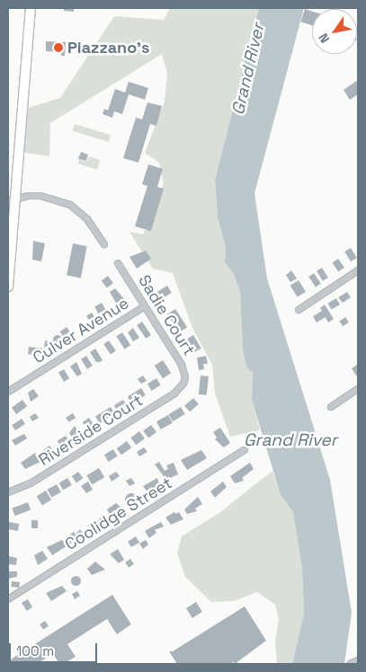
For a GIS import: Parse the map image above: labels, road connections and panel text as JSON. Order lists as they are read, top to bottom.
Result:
{
  "streets": {
    "street": [
      "Sadie Court",
      "Culver Avenue",
      "Riverside Court",
      "Coolidge Street"
    ]
  },
  "crossings": [
    ["Sadie Court", "Culver Avenue"],
    ["Sadie Court", "Riverside Court"]
  ],
  "water": ["Grand River"],
  "places": ["Piazzano's"],
  "scale_bar": "100 m",
  "north": "bottom left"
}
